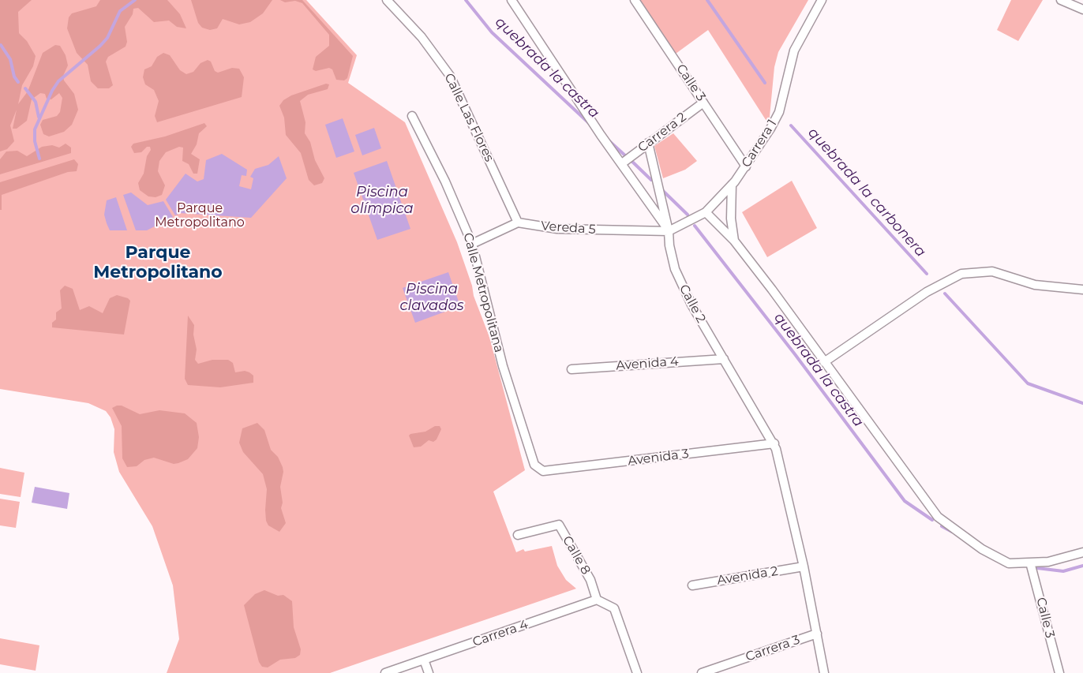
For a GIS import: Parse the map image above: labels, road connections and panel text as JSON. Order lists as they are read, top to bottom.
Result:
{
  "streets": {
    "street": [
      "Calle 3",
      "Calle Las Flores",
      "Carrera 2",
      "Carrera 1",
      "Vereda 5",
      "Calle Metropolitana",
      "Calle 2",
      "Avenida 4",
      "Avenida 3",
      "Calle 8",
      "Avenida 2",
      "Carrera 4",
      "Carrera 3"
    ]
  },
  "crossings": [
    ["Calle 3", "Carrera 2"],
    ["Calle 3", "Carrera 1"],
    ["Calle Las Flores", "Vereda 5"],
    ["Carrera 2", "Calle 2"],
    ["Carrera 1", "Vereda 5"],
    ["Carrera 1", "Calle 2"],
    ["Vereda 5", "Calle 2"],
    ["Calle Metropolitana", "Avenida 3"],
    ["Calle 2", "Avenida 4"],
    ["Calle 2", "Avenida 3"],
    ["Calle 2", "Avenida 2"],
    ["Calle 2", "Carrera 3"],
    ["Calle 8", "Carrera 4"]
  ],
  "districts": ["Parque Metropolitano"],
  "water": [
    "quebrada la castra",
    "Piscina olímpica",
    "quebrada la carbonera",
    "Piscina clavados"
  ],
  "parks": ["Parque Metropolitano"]
}
